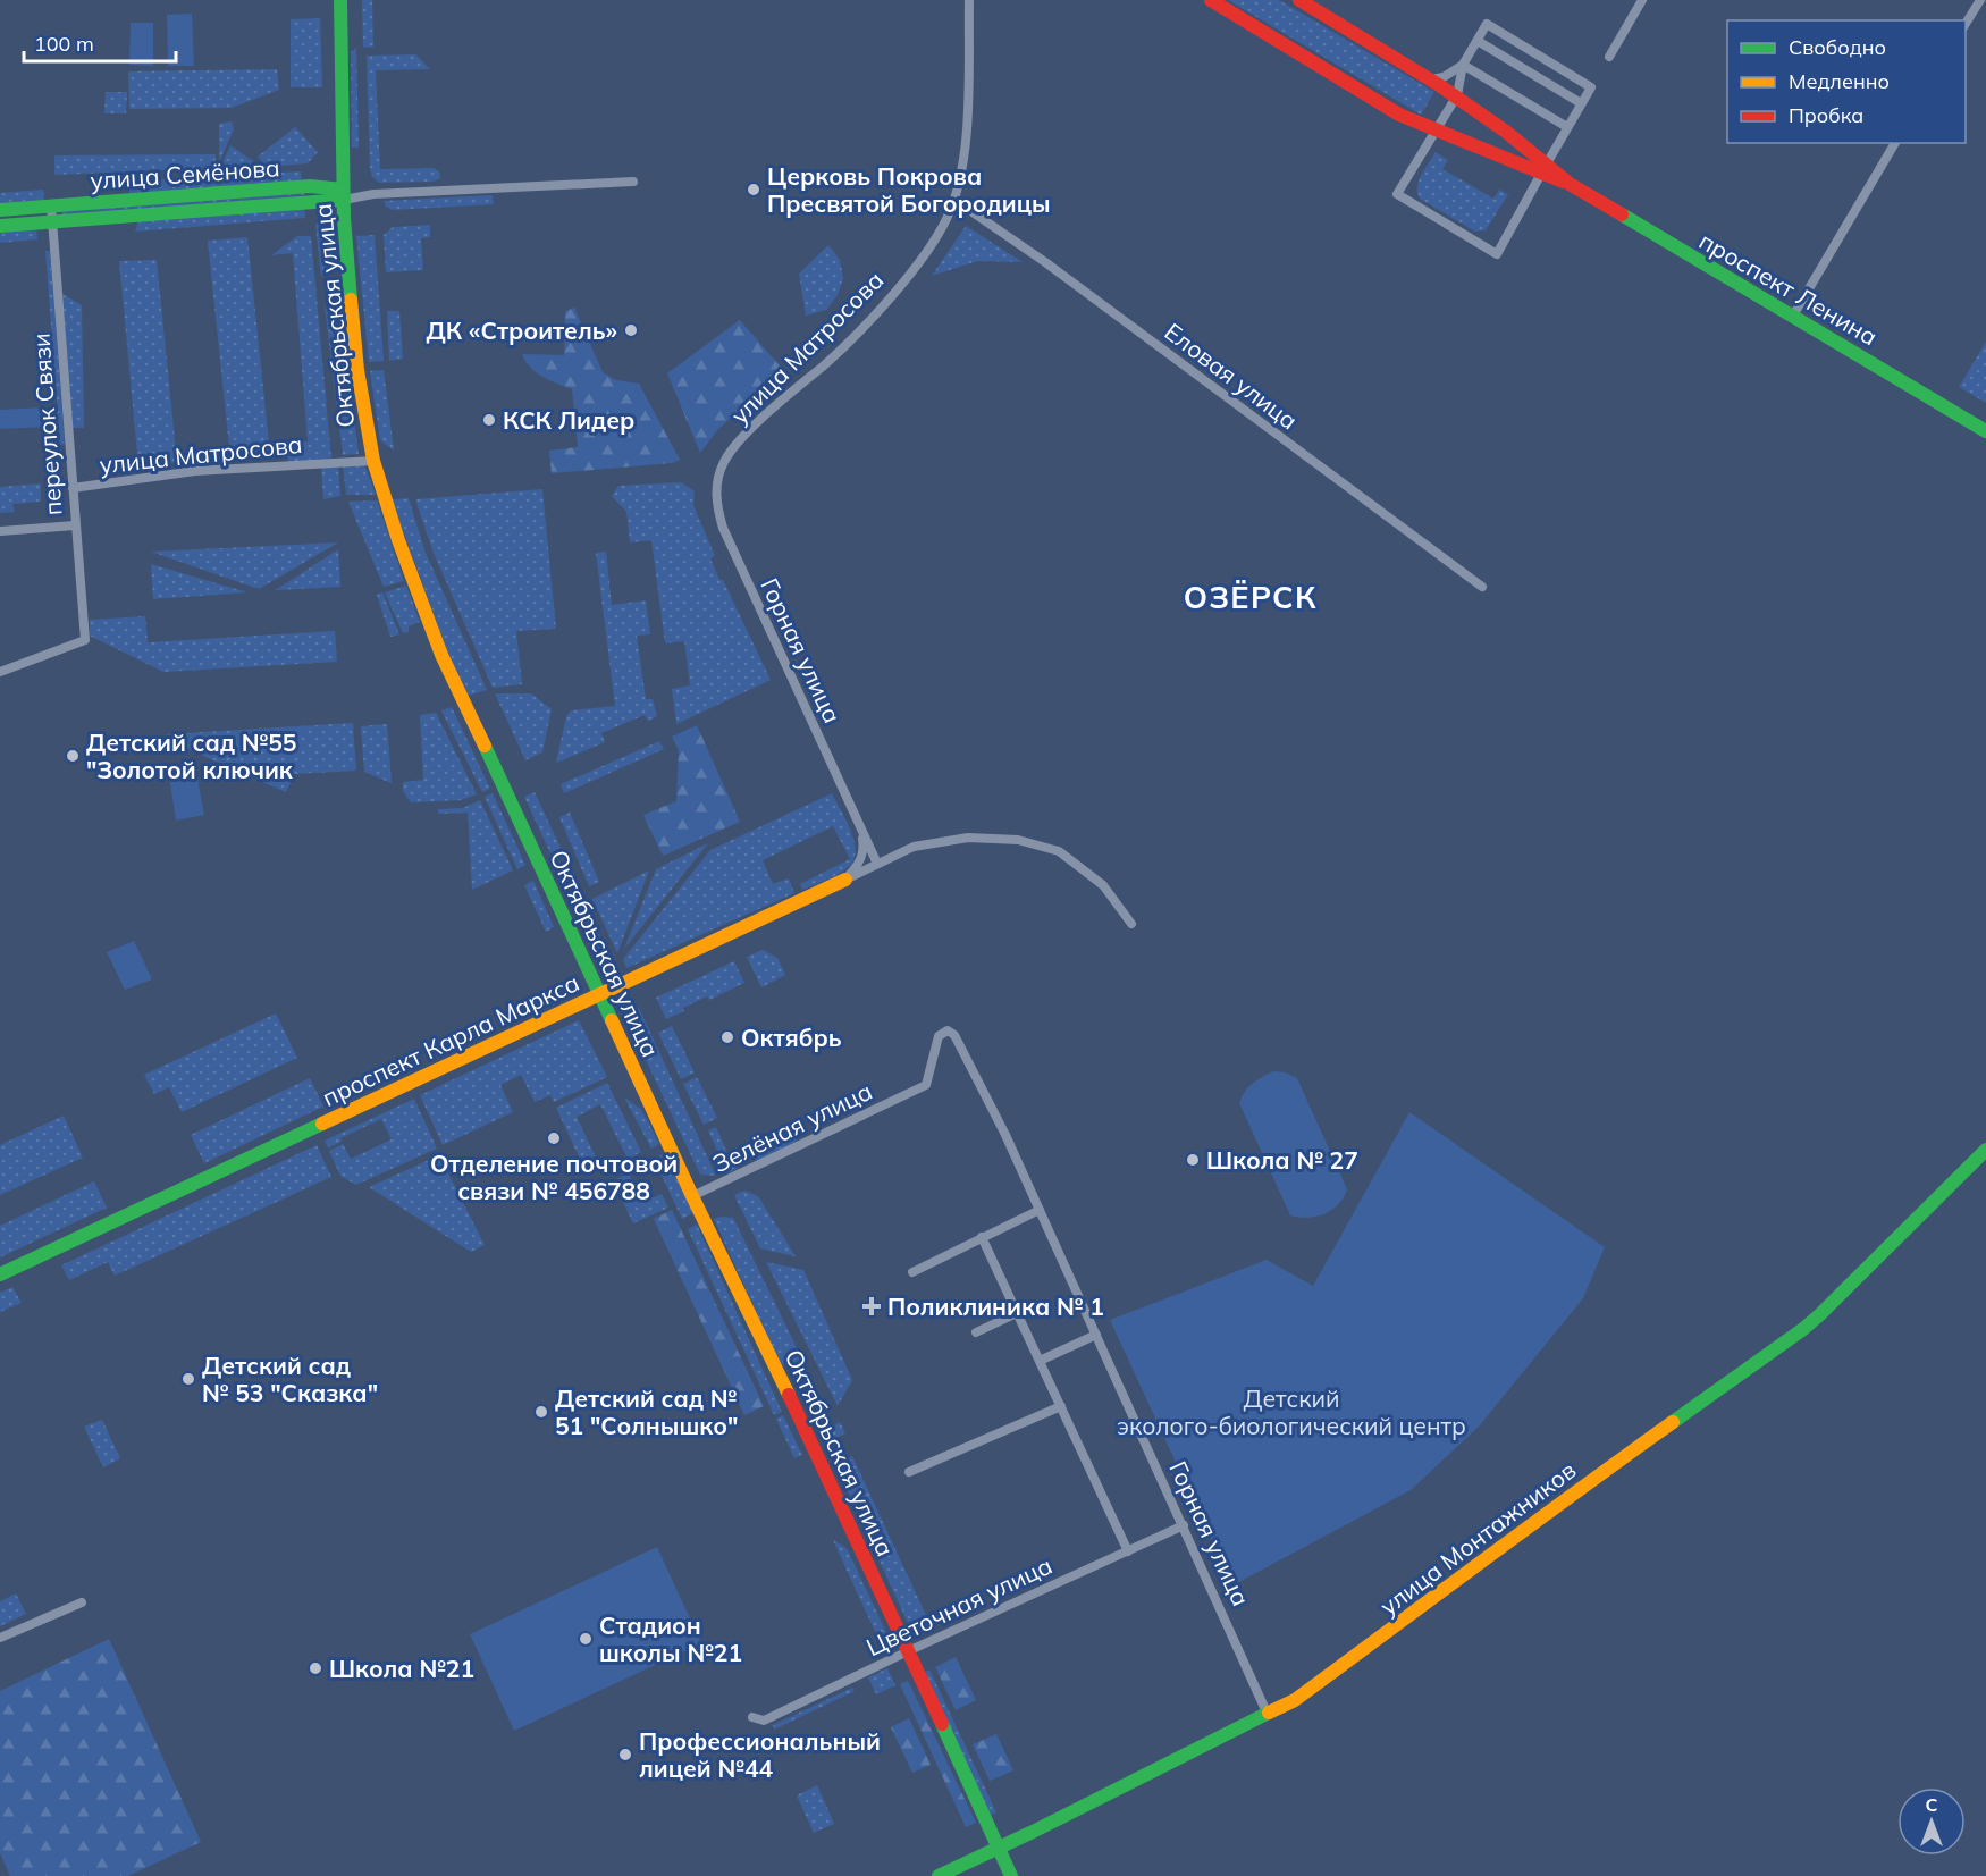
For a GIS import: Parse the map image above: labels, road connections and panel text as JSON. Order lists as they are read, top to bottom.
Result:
{
  "streets": {
    "street": [
      "улица Семёнова",
      "проспект Ленина",
      "Октябрьская улица",
      "улица Матросова",
      "Еловая улица",
      "переулок Связи",
      "Горная улица",
      "проспект Карла Маркса",
      "Зелёная улица",
      "улица Монтажников",
      "Цветочная улица"
    ]
  },
  "crossings": [
    ["улица Семёнова", "Октябрьская улица"],
    ["улица Семёнова", "переулок Связи"],
    ["Октябрьская улица", "улица Матросова"],
    ["Октябрьская улица", "проспект Карла Маркса"],
    ["Октябрьская улица", "Зелёная улица"],
    ["Октябрьская улица", "улица Монтажников"],
    ["Октябрьская улица", "Цветочная улица"],
    ["улица Матросова", "Еловая улица"],
    ["улица Матросова", "переулок Связи"],
    ["улица Матросова", "Горная улица"],
    ["Горная улица", "проспект Карла Маркса"],
    ["Горная улица", "Зелёная улица"],
    ["Горная улица", "улица Монтажников"],
    ["Горная улица", "Цветочная улица"]
  ],
  "districts": ["ОЗЁРСК"],
  "parks": ["Детский эколого-биологический центр"],
  "places": {
    "other": [
      "Церковь Покрова Пресвятой Богородицы",
      "ДК «Строитель»",
      "КСК Лидер",
      "Детский сад №55 \"Золотой ключик",
      "Октябрь",
      "Отделение почтовой связи № 456788",
      "Школа № 27",
      "Детский сад № 53 \"Сказка\"",
      "Детский сад № 51 \"Солнышко\"",
      "Стадион школы №21",
      "Школа №21",
      "Профессиональный лицей №44"
    ],
    "health": ["Поликлиника № 1"]
  },
  "legend": ["Свободно", "Медленно", "Пробка"],
  "scale_bar": "100 m",
  "north": "top"
}
